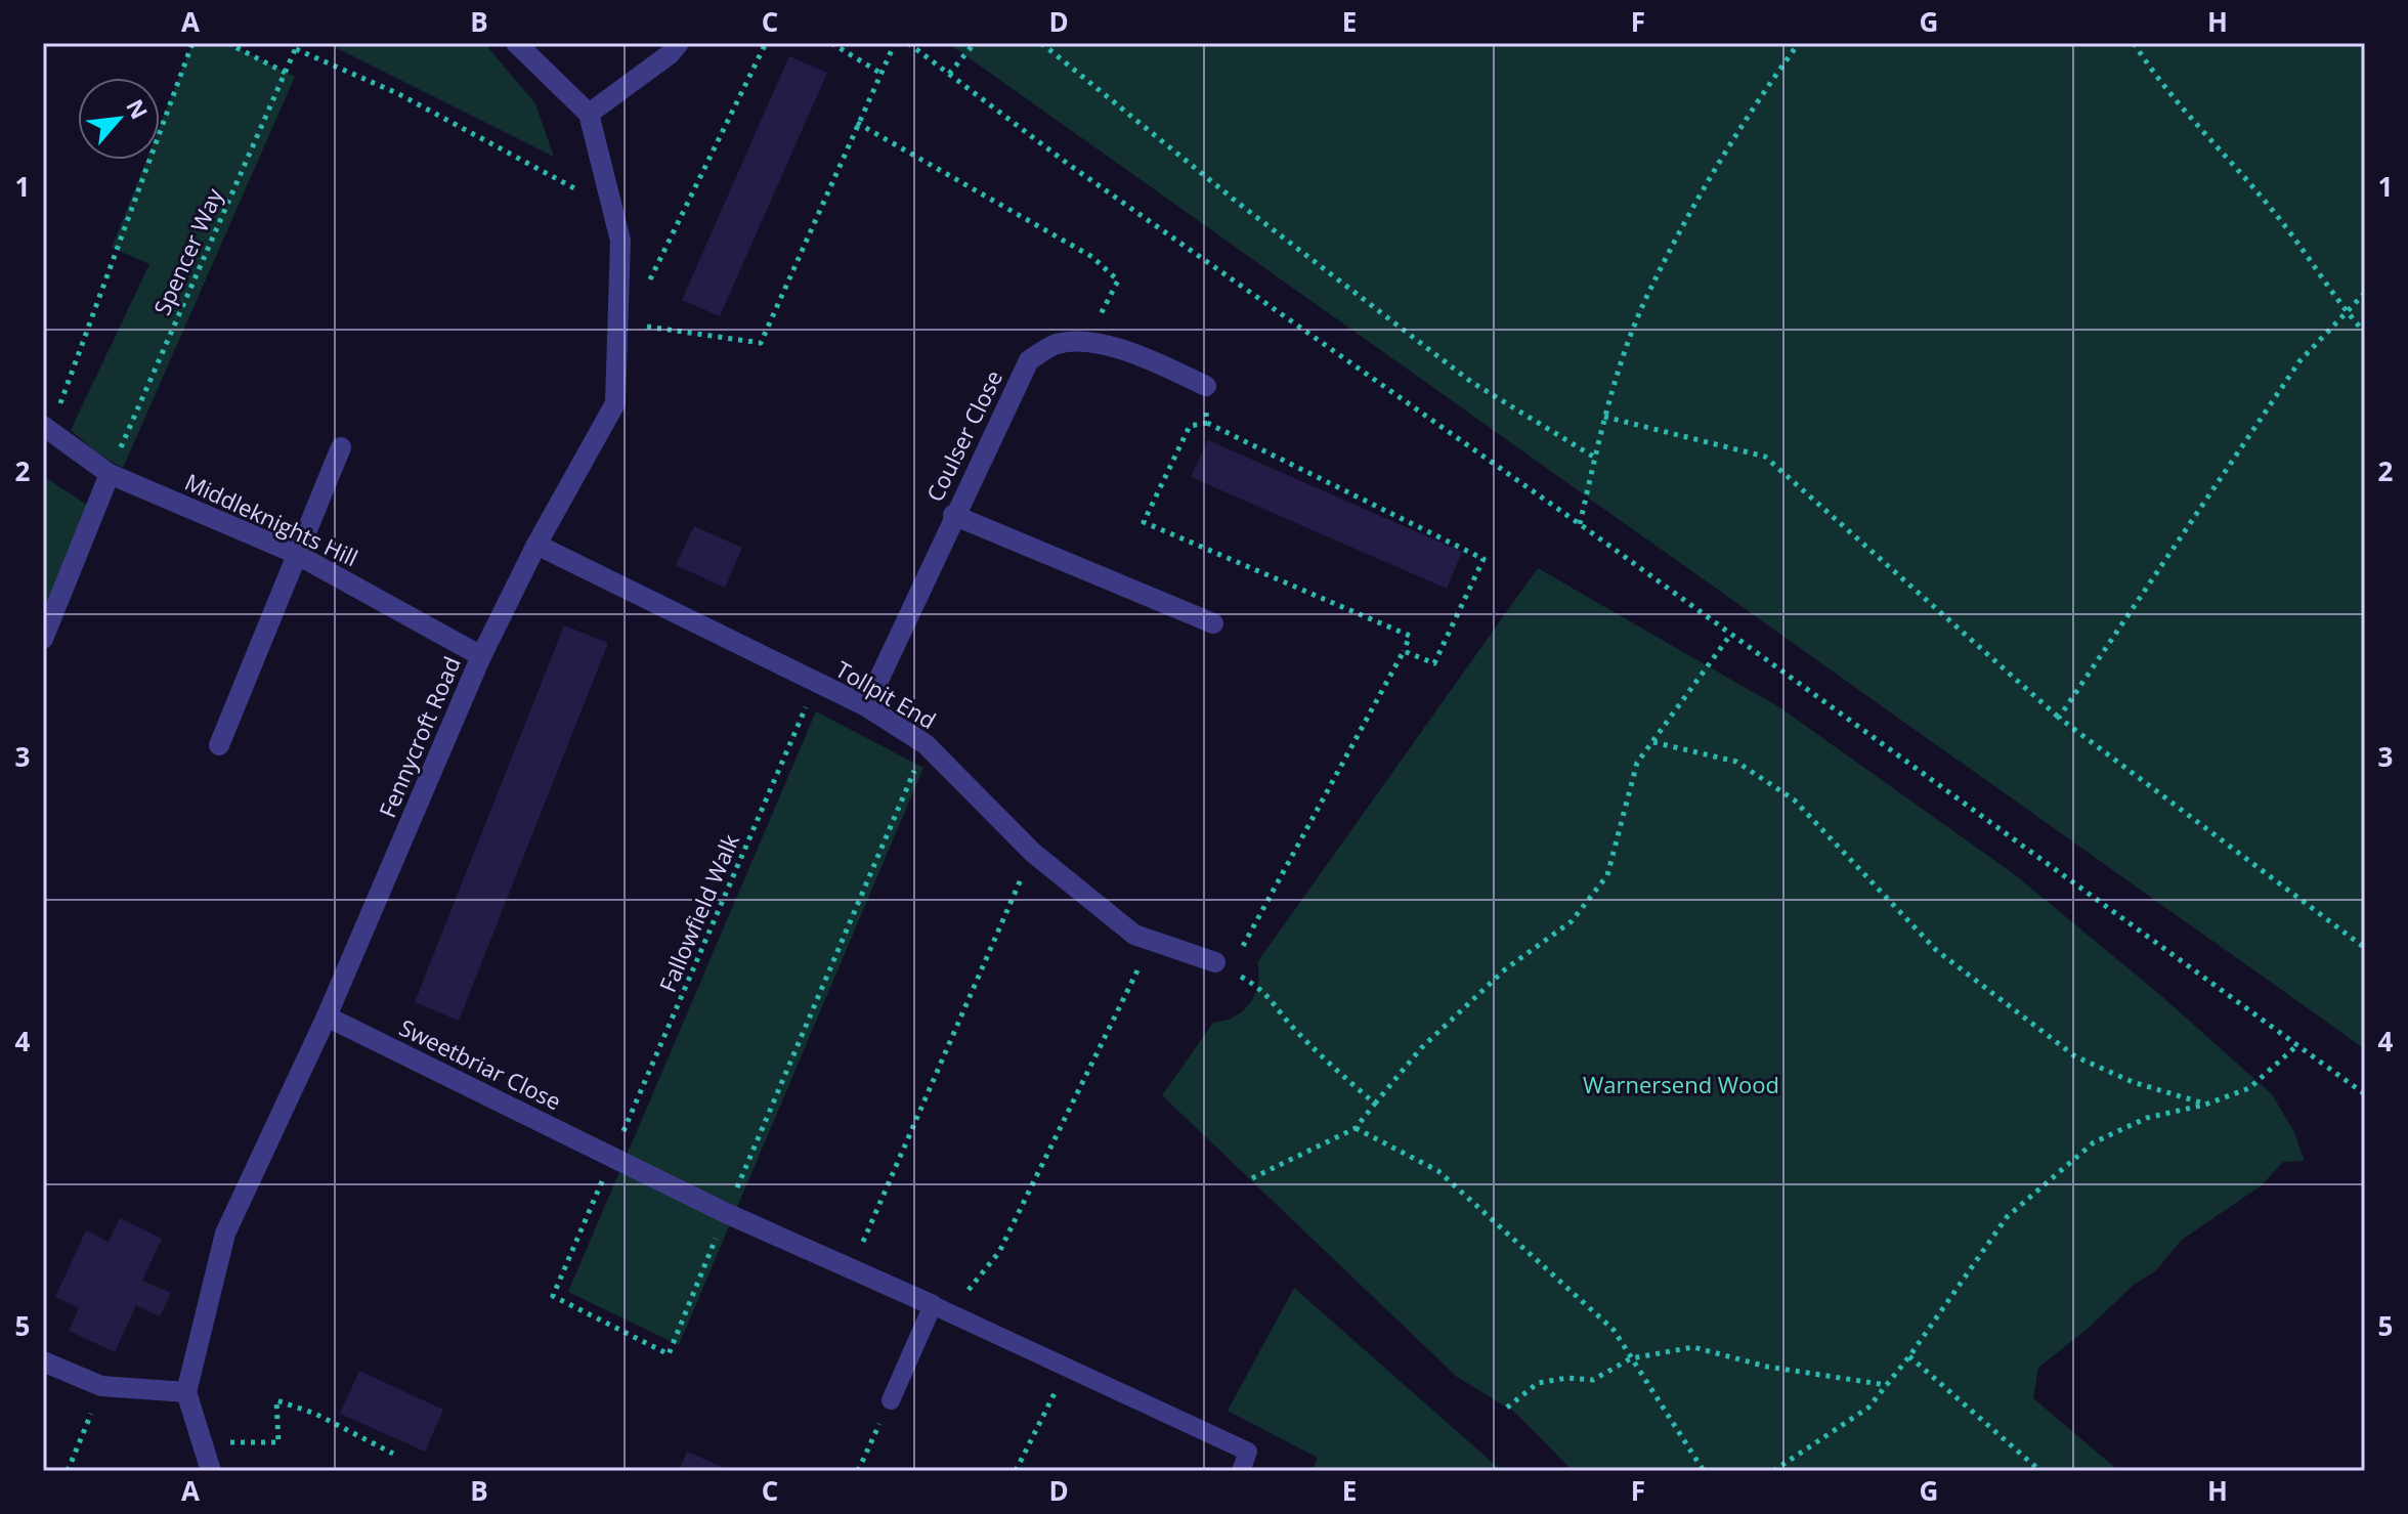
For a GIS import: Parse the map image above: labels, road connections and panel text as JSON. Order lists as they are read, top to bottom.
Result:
{
  "streets": {
    "street": [
      "Coulser Close",
      "Middleknights Hill",
      "Tollpit End",
      "Fennycroft Road",
      "Sweetbriar Close"
    ],
    "path": ["Spencer Way", "Fallowfield Walk"]
  },
  "crossings": [
    ["Spencer Way", "Middleknights Hill"],
    ["Coulser Close", "Tollpit End"],
    ["Middleknights Hill", "Fennycroft Road"],
    ["Tollpit End", "Fennycroft Road"],
    ["Tollpit End", "Fallowfield Walk"],
    ["Fennycroft Road", "Sweetbriar Close"],
    ["Fallowfield Walk", "Sweetbriar Close"]
  ],
  "parks": ["Warnersend Wood"],
  "north": "top right",
  "grid": {
    "columns": [
      "A",
      "B",
      "C",
      "D",
      "E",
      "F",
      "G",
      "H"
    ],
    "rows": [
      "1",
      "2",
      "3",
      "4",
      "5"
    ]
  }
}
